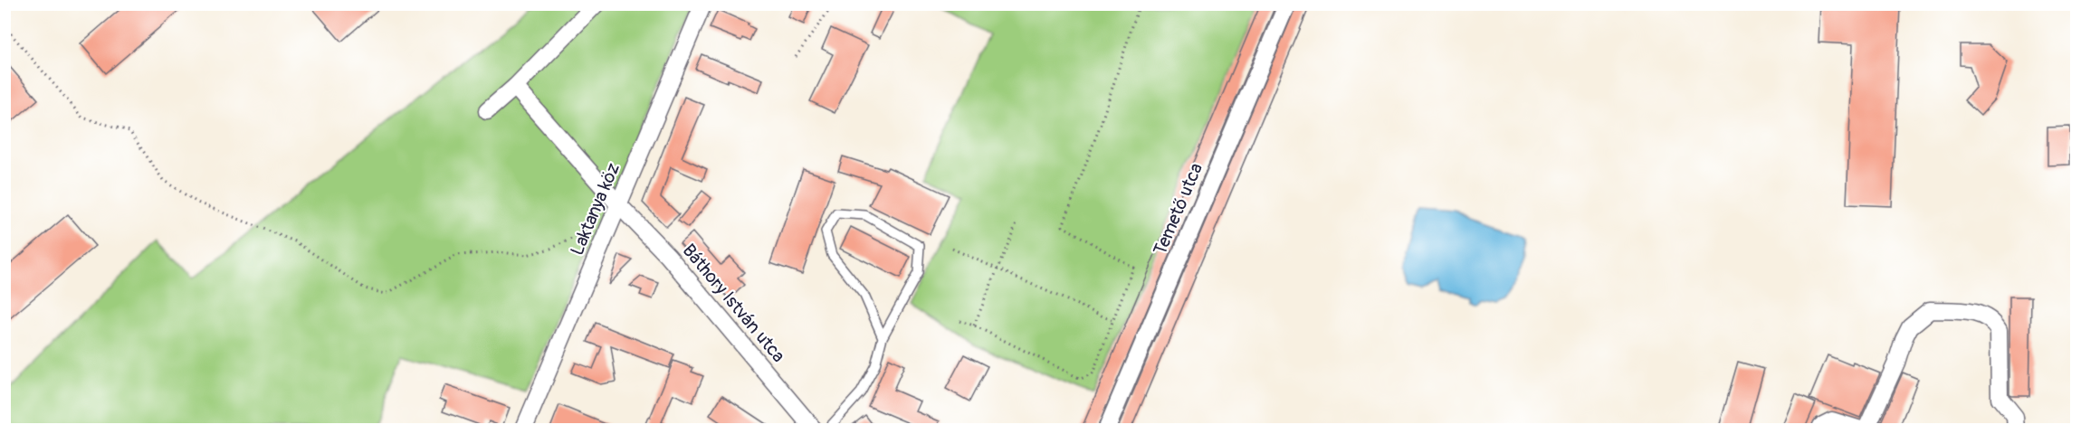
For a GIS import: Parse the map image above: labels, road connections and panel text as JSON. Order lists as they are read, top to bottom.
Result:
{
  "streets": {
    "street": ["Laktanya köz", "Temető utca", "Báthory István utca"]
  },
  "crossings": [
    ["Laktanya köz", "Báthory István utca"]
  ]
}
